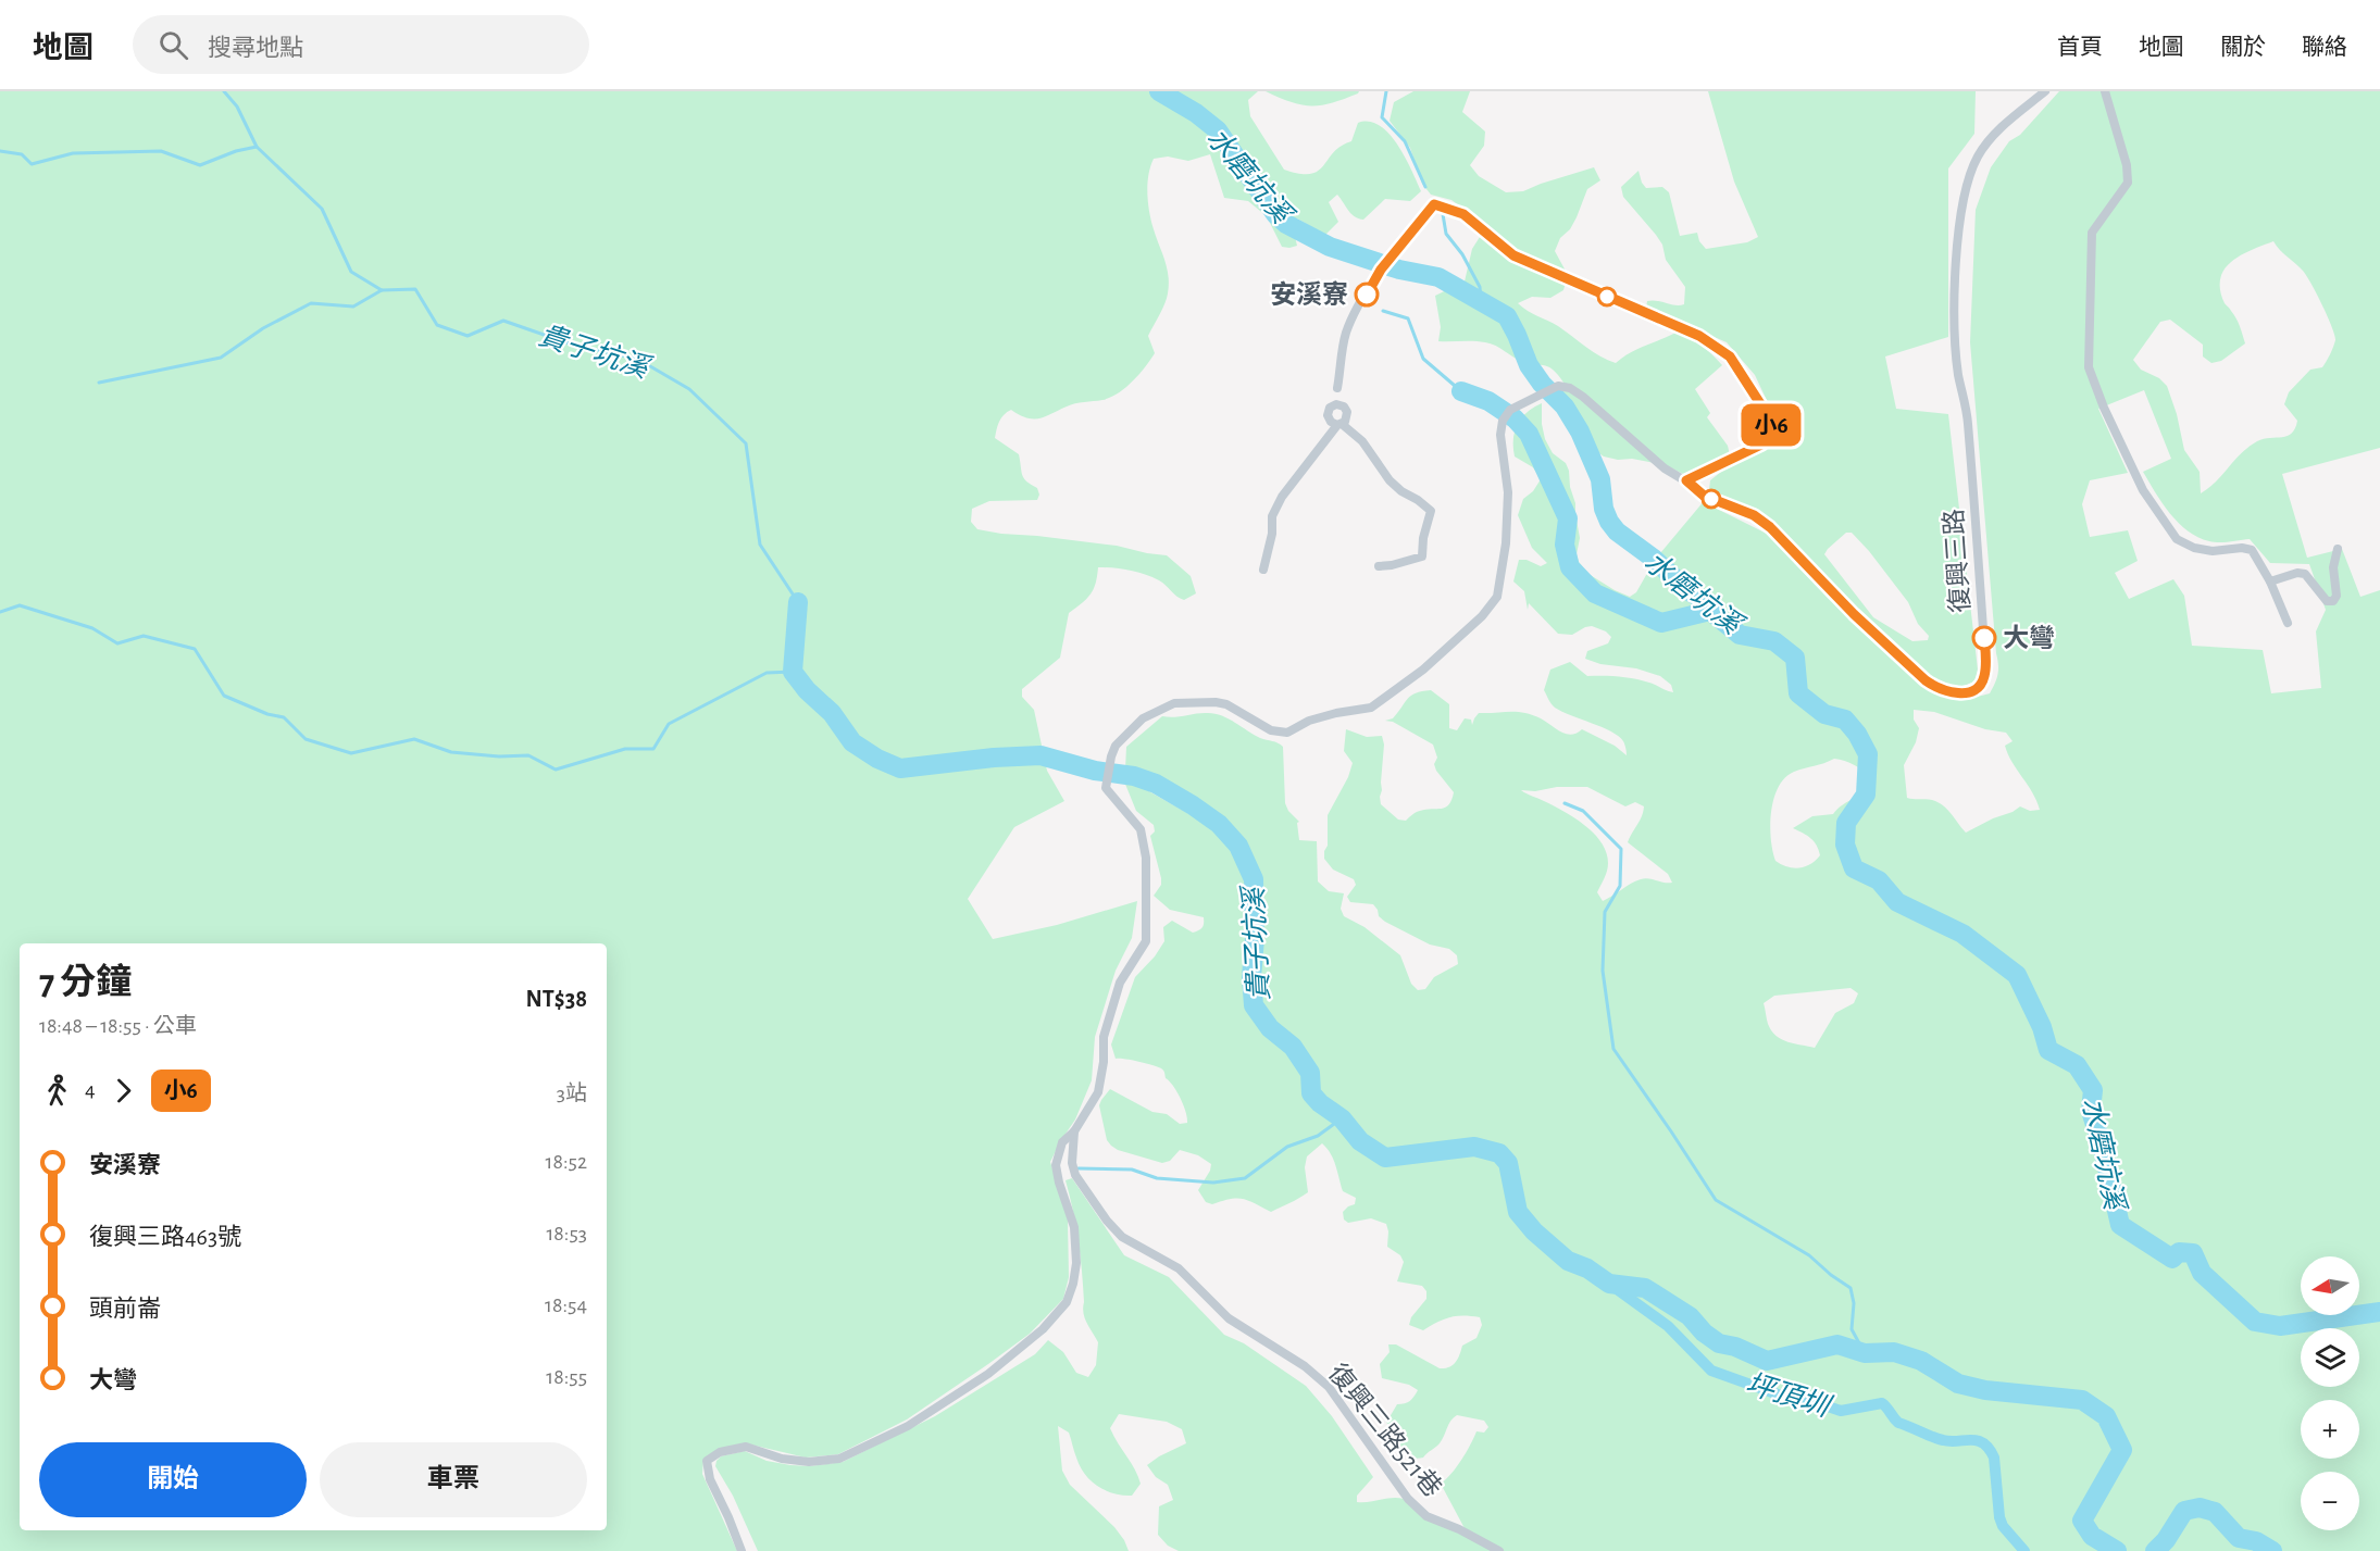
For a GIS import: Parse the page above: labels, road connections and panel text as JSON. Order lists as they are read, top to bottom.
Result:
{
  "streets": {
    "street": ["復興三路", "復興三路521巷"]
  },
  "crossings": [
    ["復興三路", "復興三路521巷"]
  ],
  "water": ["水磨坑溪", "貴子坑溪", "坪頂圳"],
  "places": ["安溪寮", "大彎"],
  "lines": ["bus line 小6"],
  "north": "left",
  "page": {
    "header": "地圖",
    "search": "搜尋地點",
    "nav": [
      "首頁",
      "地圖",
      "關於",
      "聯絡"
    ],
    "on_map": "小6",
    "heading": ["7 分鐘", "18:48 – 18:55 · 公車", "NT$38"],
    "legs": ["4", "小6", "3站"],
    "list": [
      {
        "name": "安溪寮",
        "value": "18:52"
      },
      {
        "name": "復興三路463號",
        "value": "18:53"
      },
      {
        "name": "頭前崙",
        "value": "18:54"
      },
      {
        "name": "大彎",
        "value": "18:55"
      }
    ],
    "map_buttons": ["+", "−"],
    "buttons": ["開始", "車票"]
  }
}
